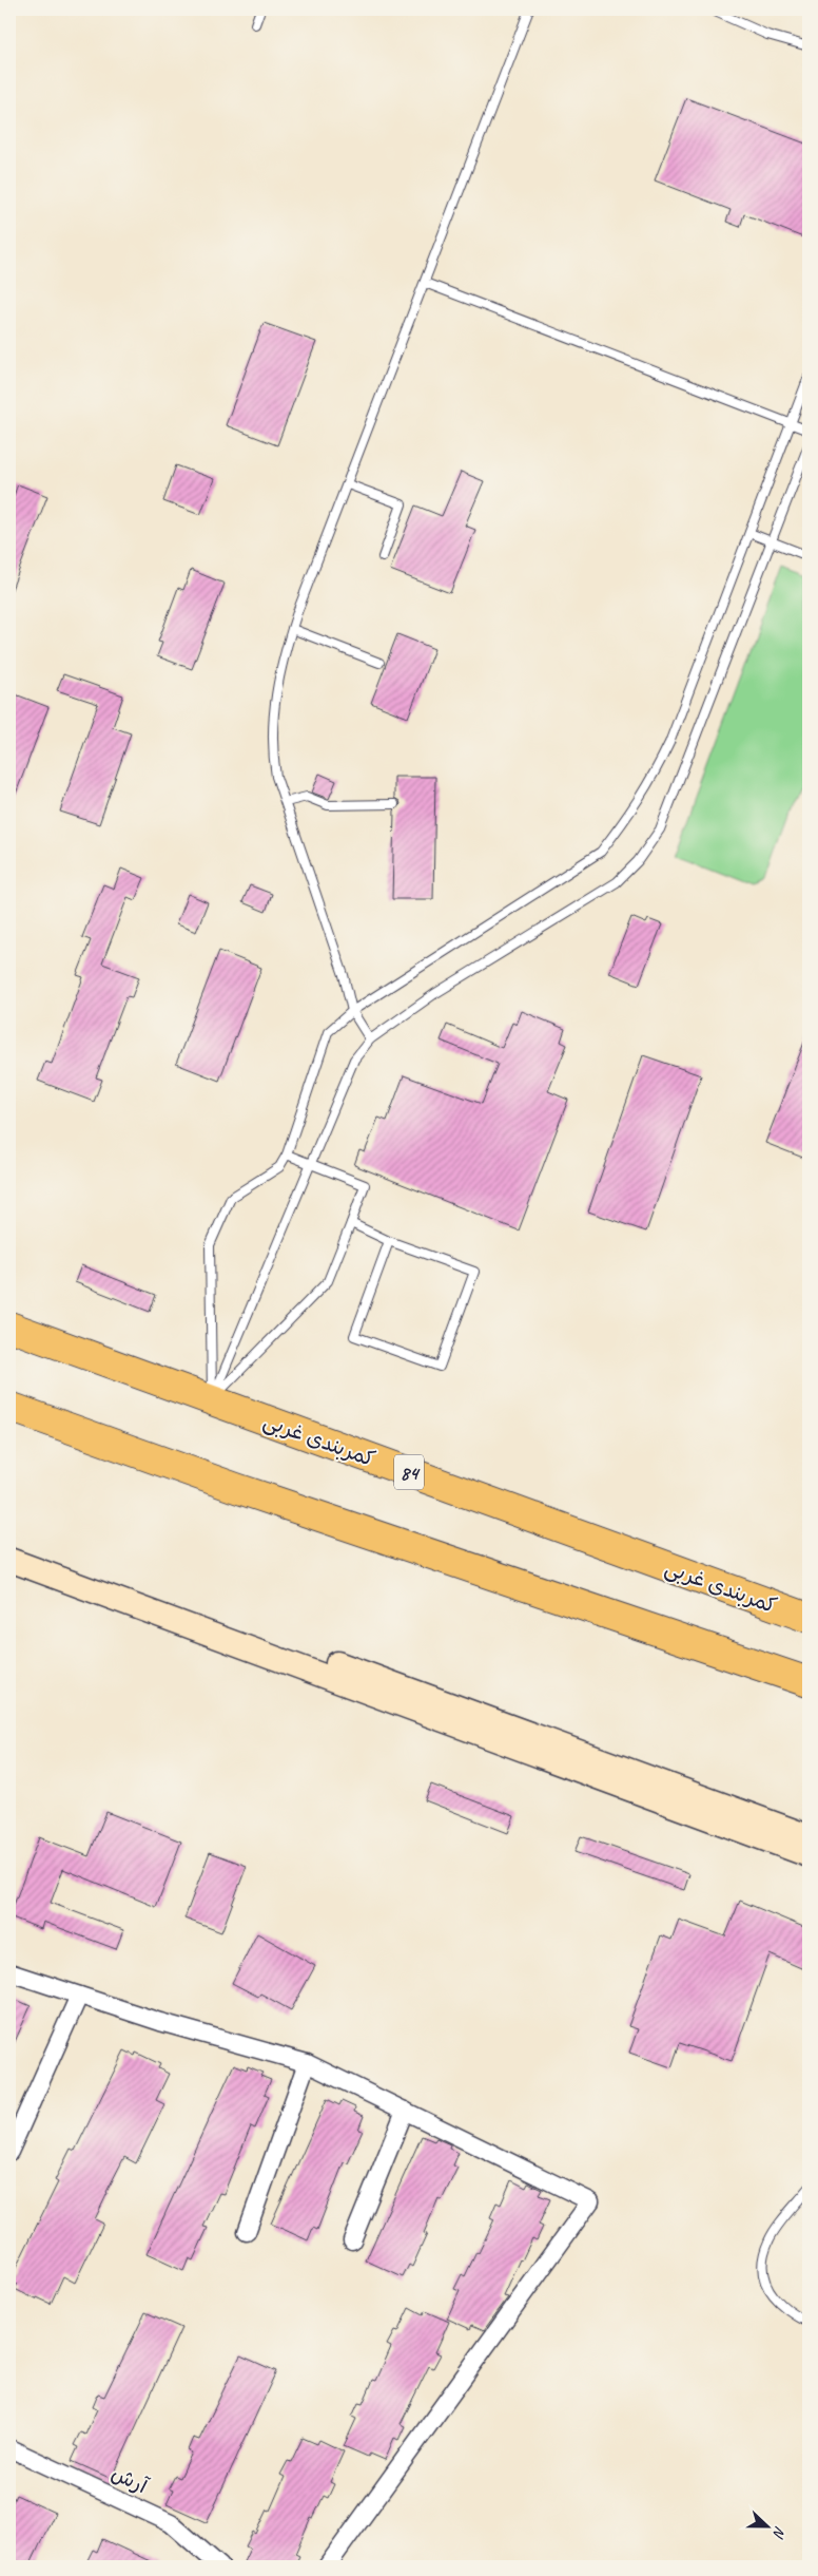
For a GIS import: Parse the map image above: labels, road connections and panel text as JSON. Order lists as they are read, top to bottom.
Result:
{
  "streets": {
    "highway": ["کمربندی غربی", "84"],
    "street": ["آرش"]
  },
  "north": "right"
}
